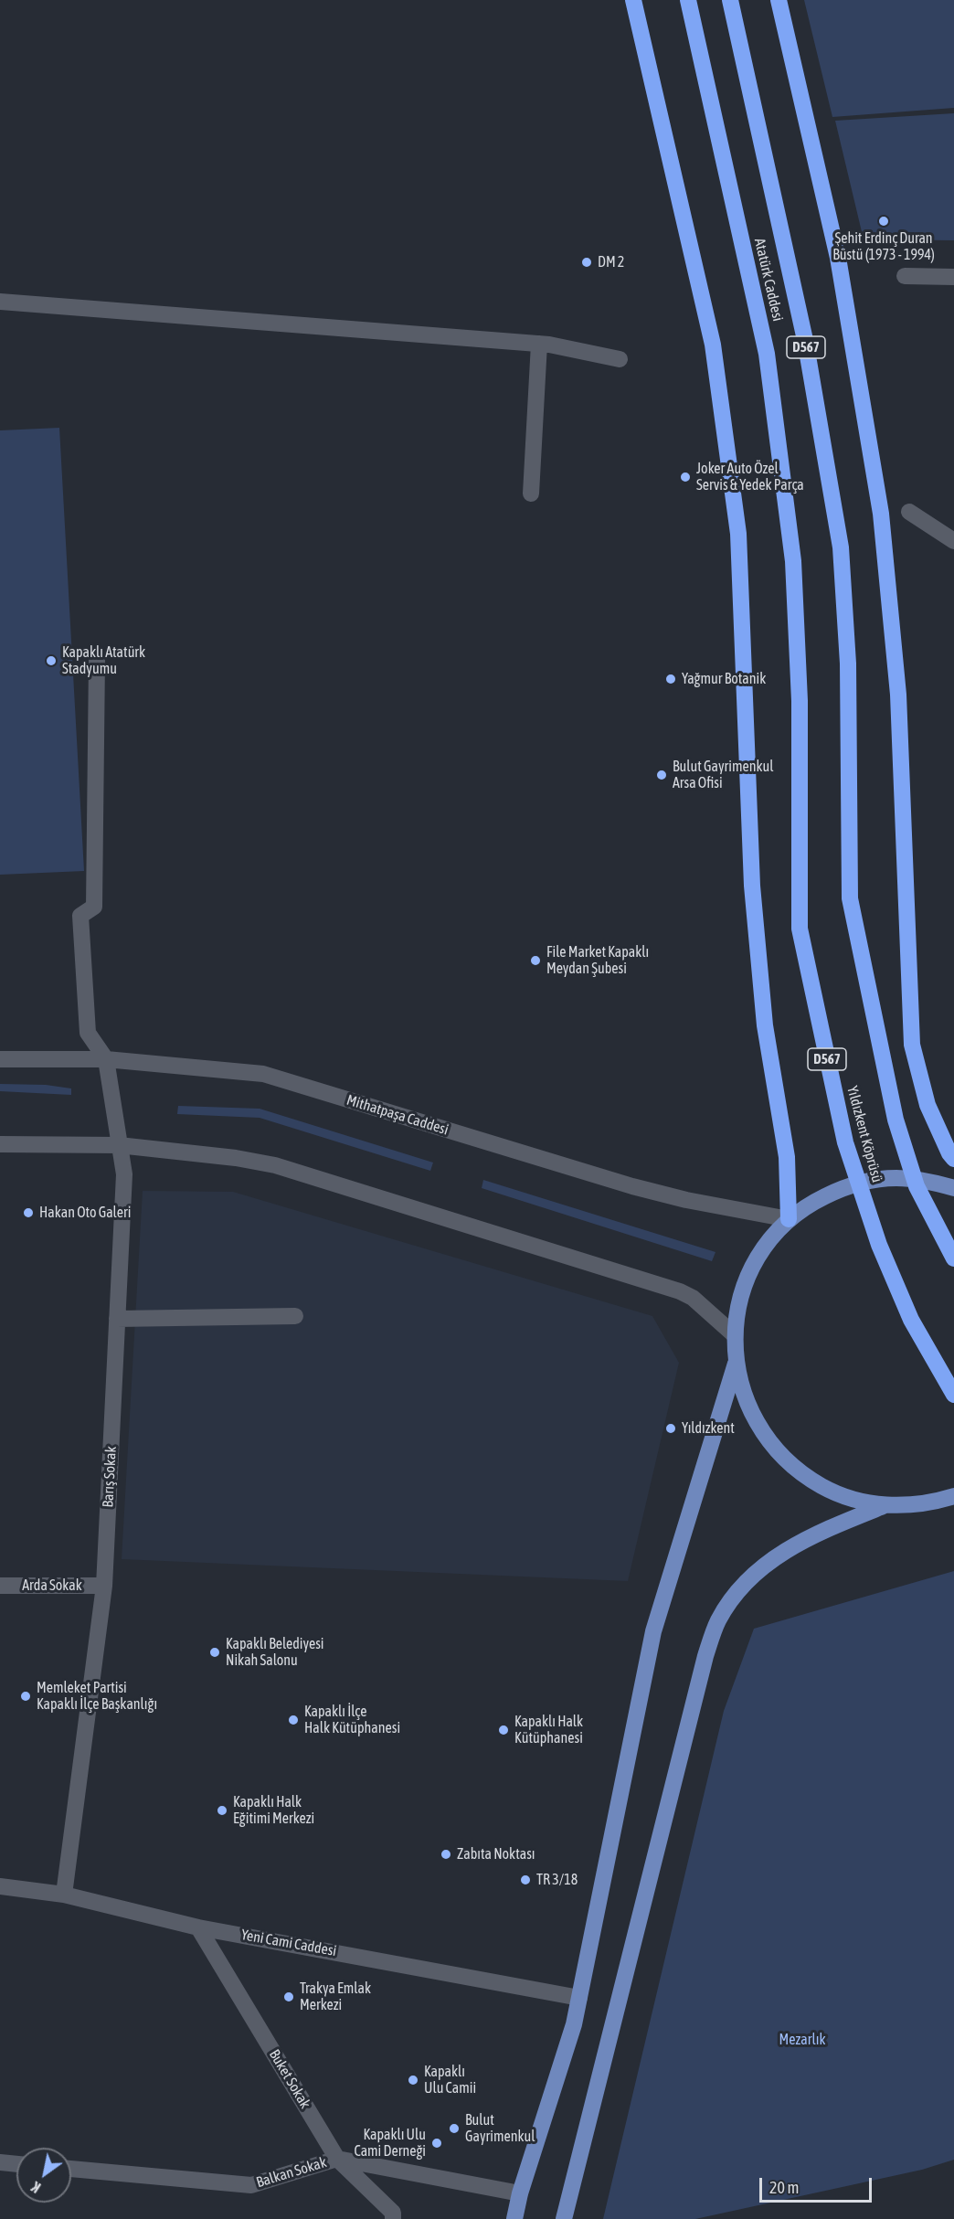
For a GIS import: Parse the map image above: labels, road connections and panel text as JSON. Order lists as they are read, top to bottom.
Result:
{
  "streets": {
    "highway": ["Atatürk Caddesi", "D567", "Yıldızkent Köprüsü"],
    "street": [
      "Mithatpaşa Caddesi",
      "Barış Sokak",
      "Arda Sokak",
      "Yeni Cami Caddesi",
      "Buket Sokak",
      "Balkan Sokak"
    ]
  },
  "crossings": [
    ["Atatürk Caddesi", "Yıldızkent Köprüsü"],
    ["Mithatpaşa Caddesi", "Barış Sokak"],
    ["Barış Sokak", "Arda Sokak"],
    ["Barış Sokak", "Yeni Cami Caddesi"],
    ["Yeni Cami Caddesi", "Buket Sokak"],
    ["Buket Sokak", "Balkan Sokak"]
  ],
  "parks": ["Mezarlık"],
  "places": [
    "Şehit Erdinç Duran Büstü (1973 - 1994)",
    "DM 2",
    "Joker Auto Özel Servis & Yedek Parça",
    "Kapaklı Atatürk Stadyumu",
    "Yağmur Botanik",
    "Bulut Gayrimenkul Arsa Ofisi",
    "File Market Kapaklı Meydan Şubesi",
    "Hakan Oto Galeri",
    "Yıldızkent",
    "Kapaklı Belediyesi Nikah Salonu",
    "Memleket Partisi Kapaklı İlçe Başkanlığı",
    "Kapaklı İlçe Halk Kütüphanesi",
    "Kapaklı Halk Kütüphanesi",
    "Kapaklı Halk Eğitimi Merkezi",
    "Zabıta Noktası",
    "TR 3/18",
    "Trakya Emlak Merkezi",
    "Kapaklı Ulu Camii",
    "Bulut Gayrimenkul",
    "Kapaklı Ulu Cami Derneği"
  ],
  "scale_bar": "20 m",
  "north": "bottom left"
}
